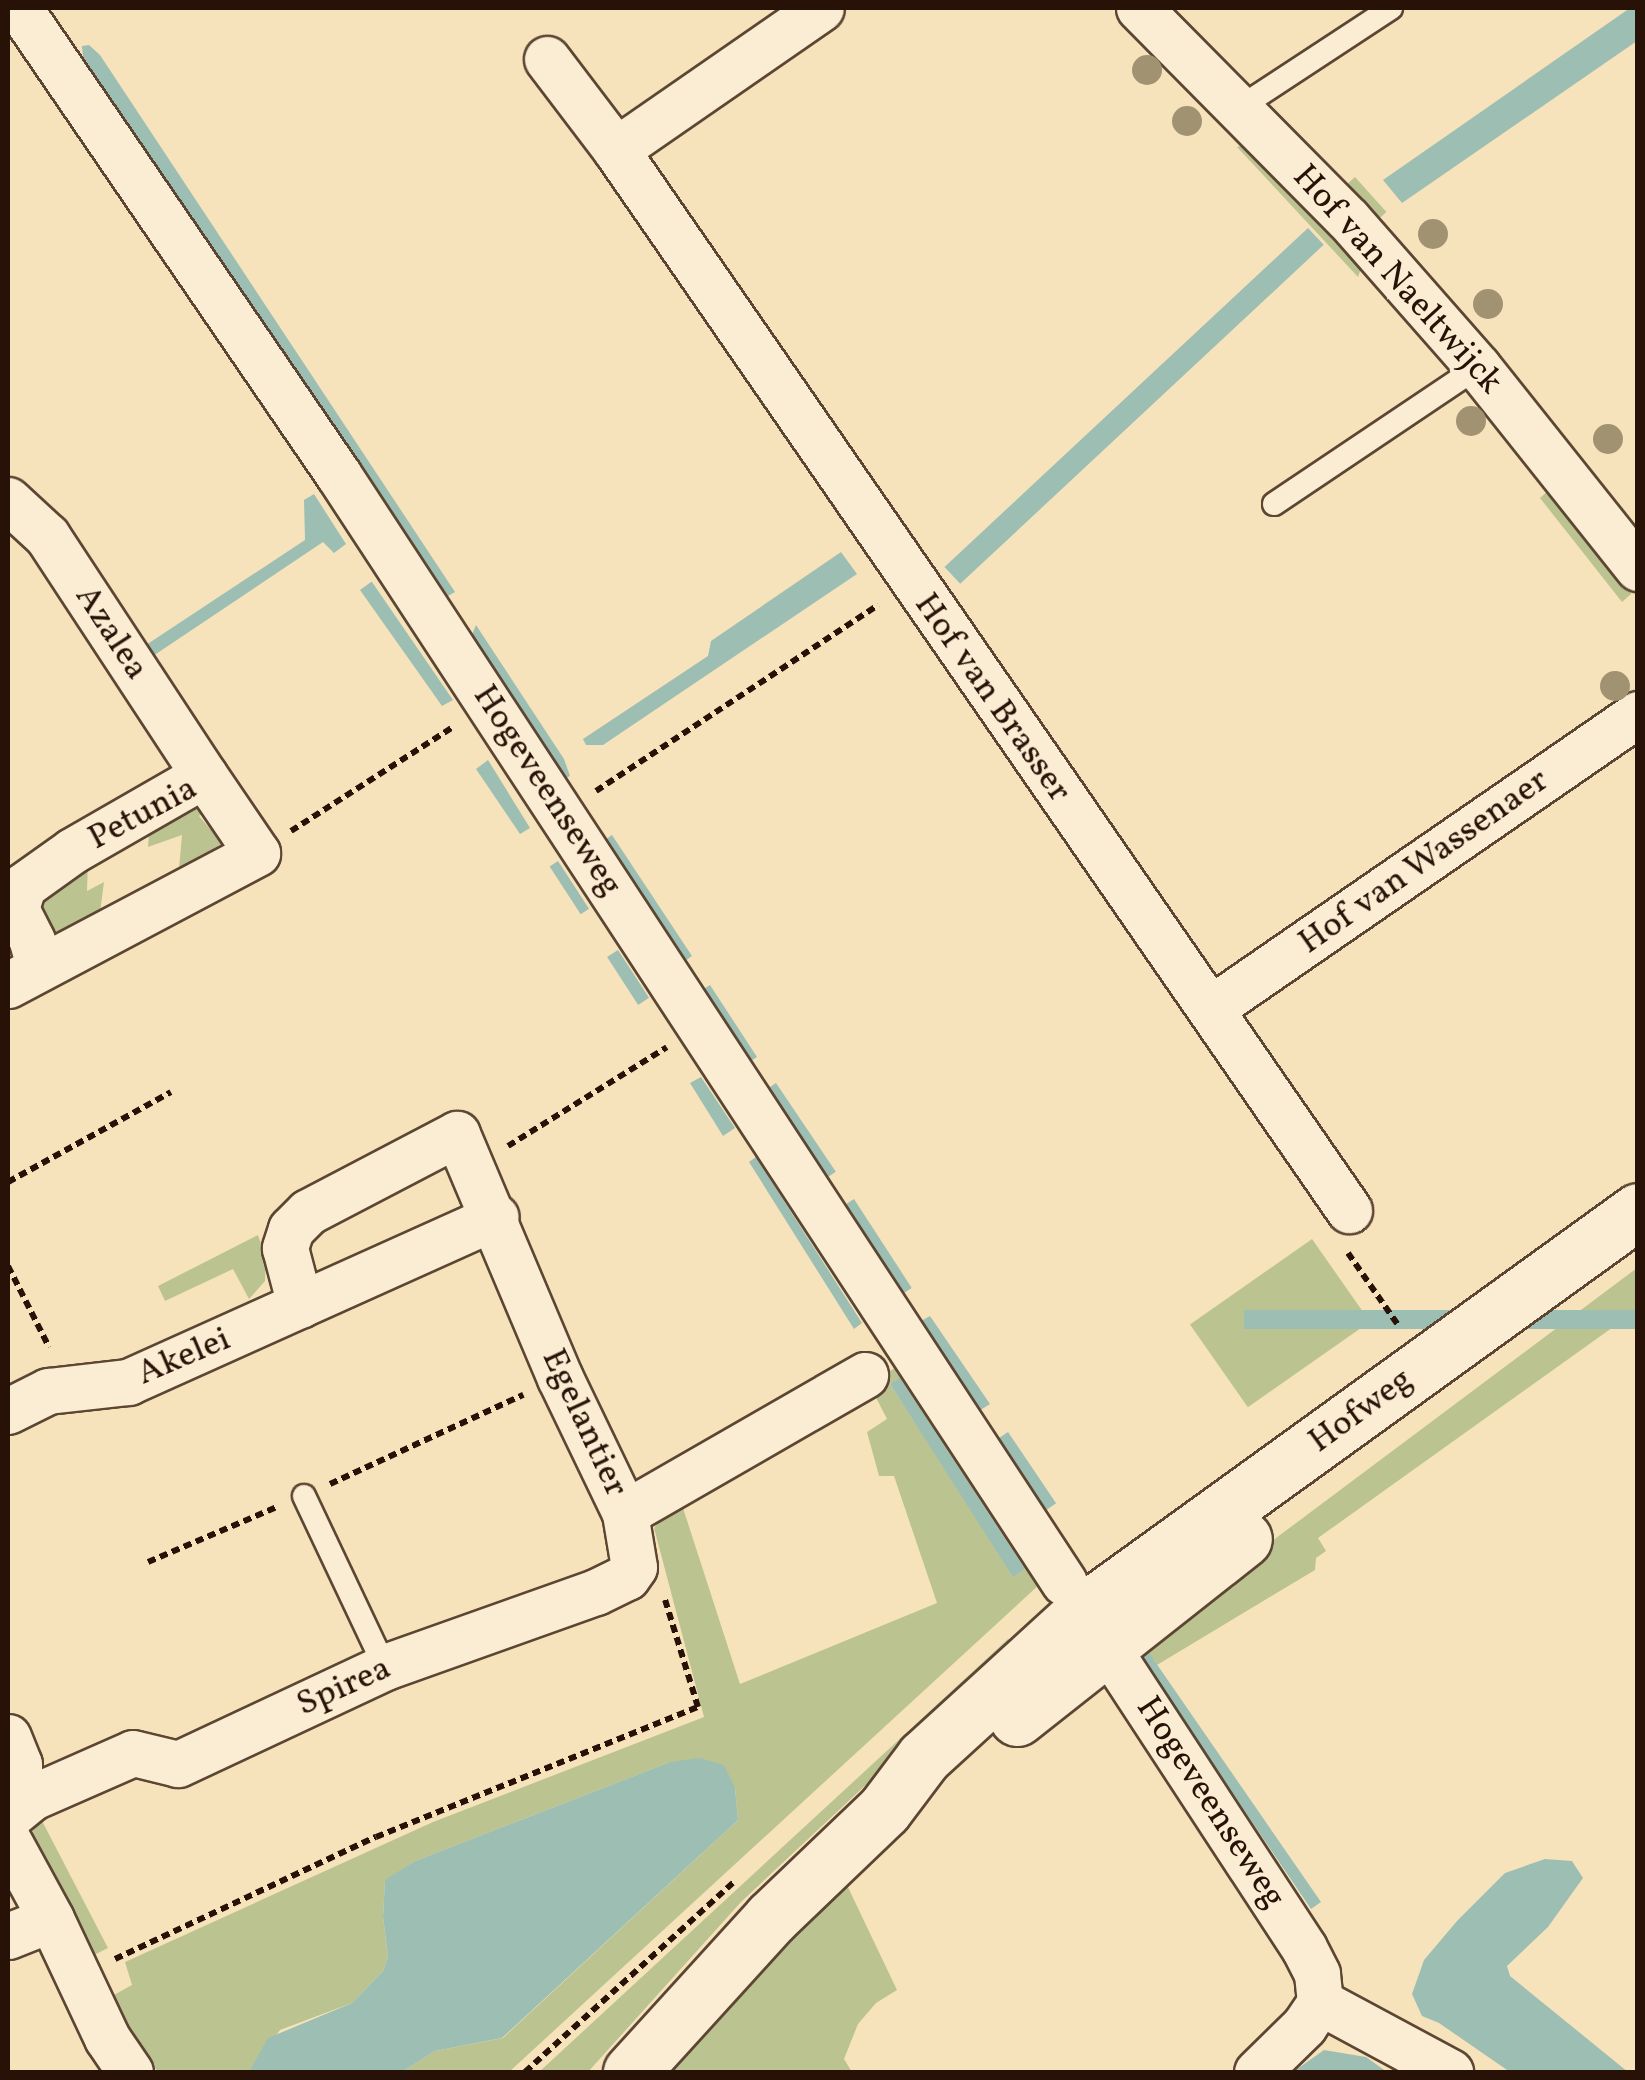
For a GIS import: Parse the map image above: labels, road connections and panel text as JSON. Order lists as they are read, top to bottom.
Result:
{
  "streets": {
    "main road": ["Hofweg"],
    "street": [
      "Hof van Naeltwijck",
      "Azalea",
      "Hof van Brasser",
      "Hogeveenseweg",
      "Petunia",
      "Hof van Wassenaer",
      "Akelei",
      "Egelantier",
      "Spirea"
    ]
  },
  "crossings": [
    ["Azalea", "Petunia"],
    ["Hof van Brasser", "Hof van Wassenaer"],
    ["Hogeveenseweg", "Hofweg"],
    ["Akelei", "Egelantier"]
  ]
}
